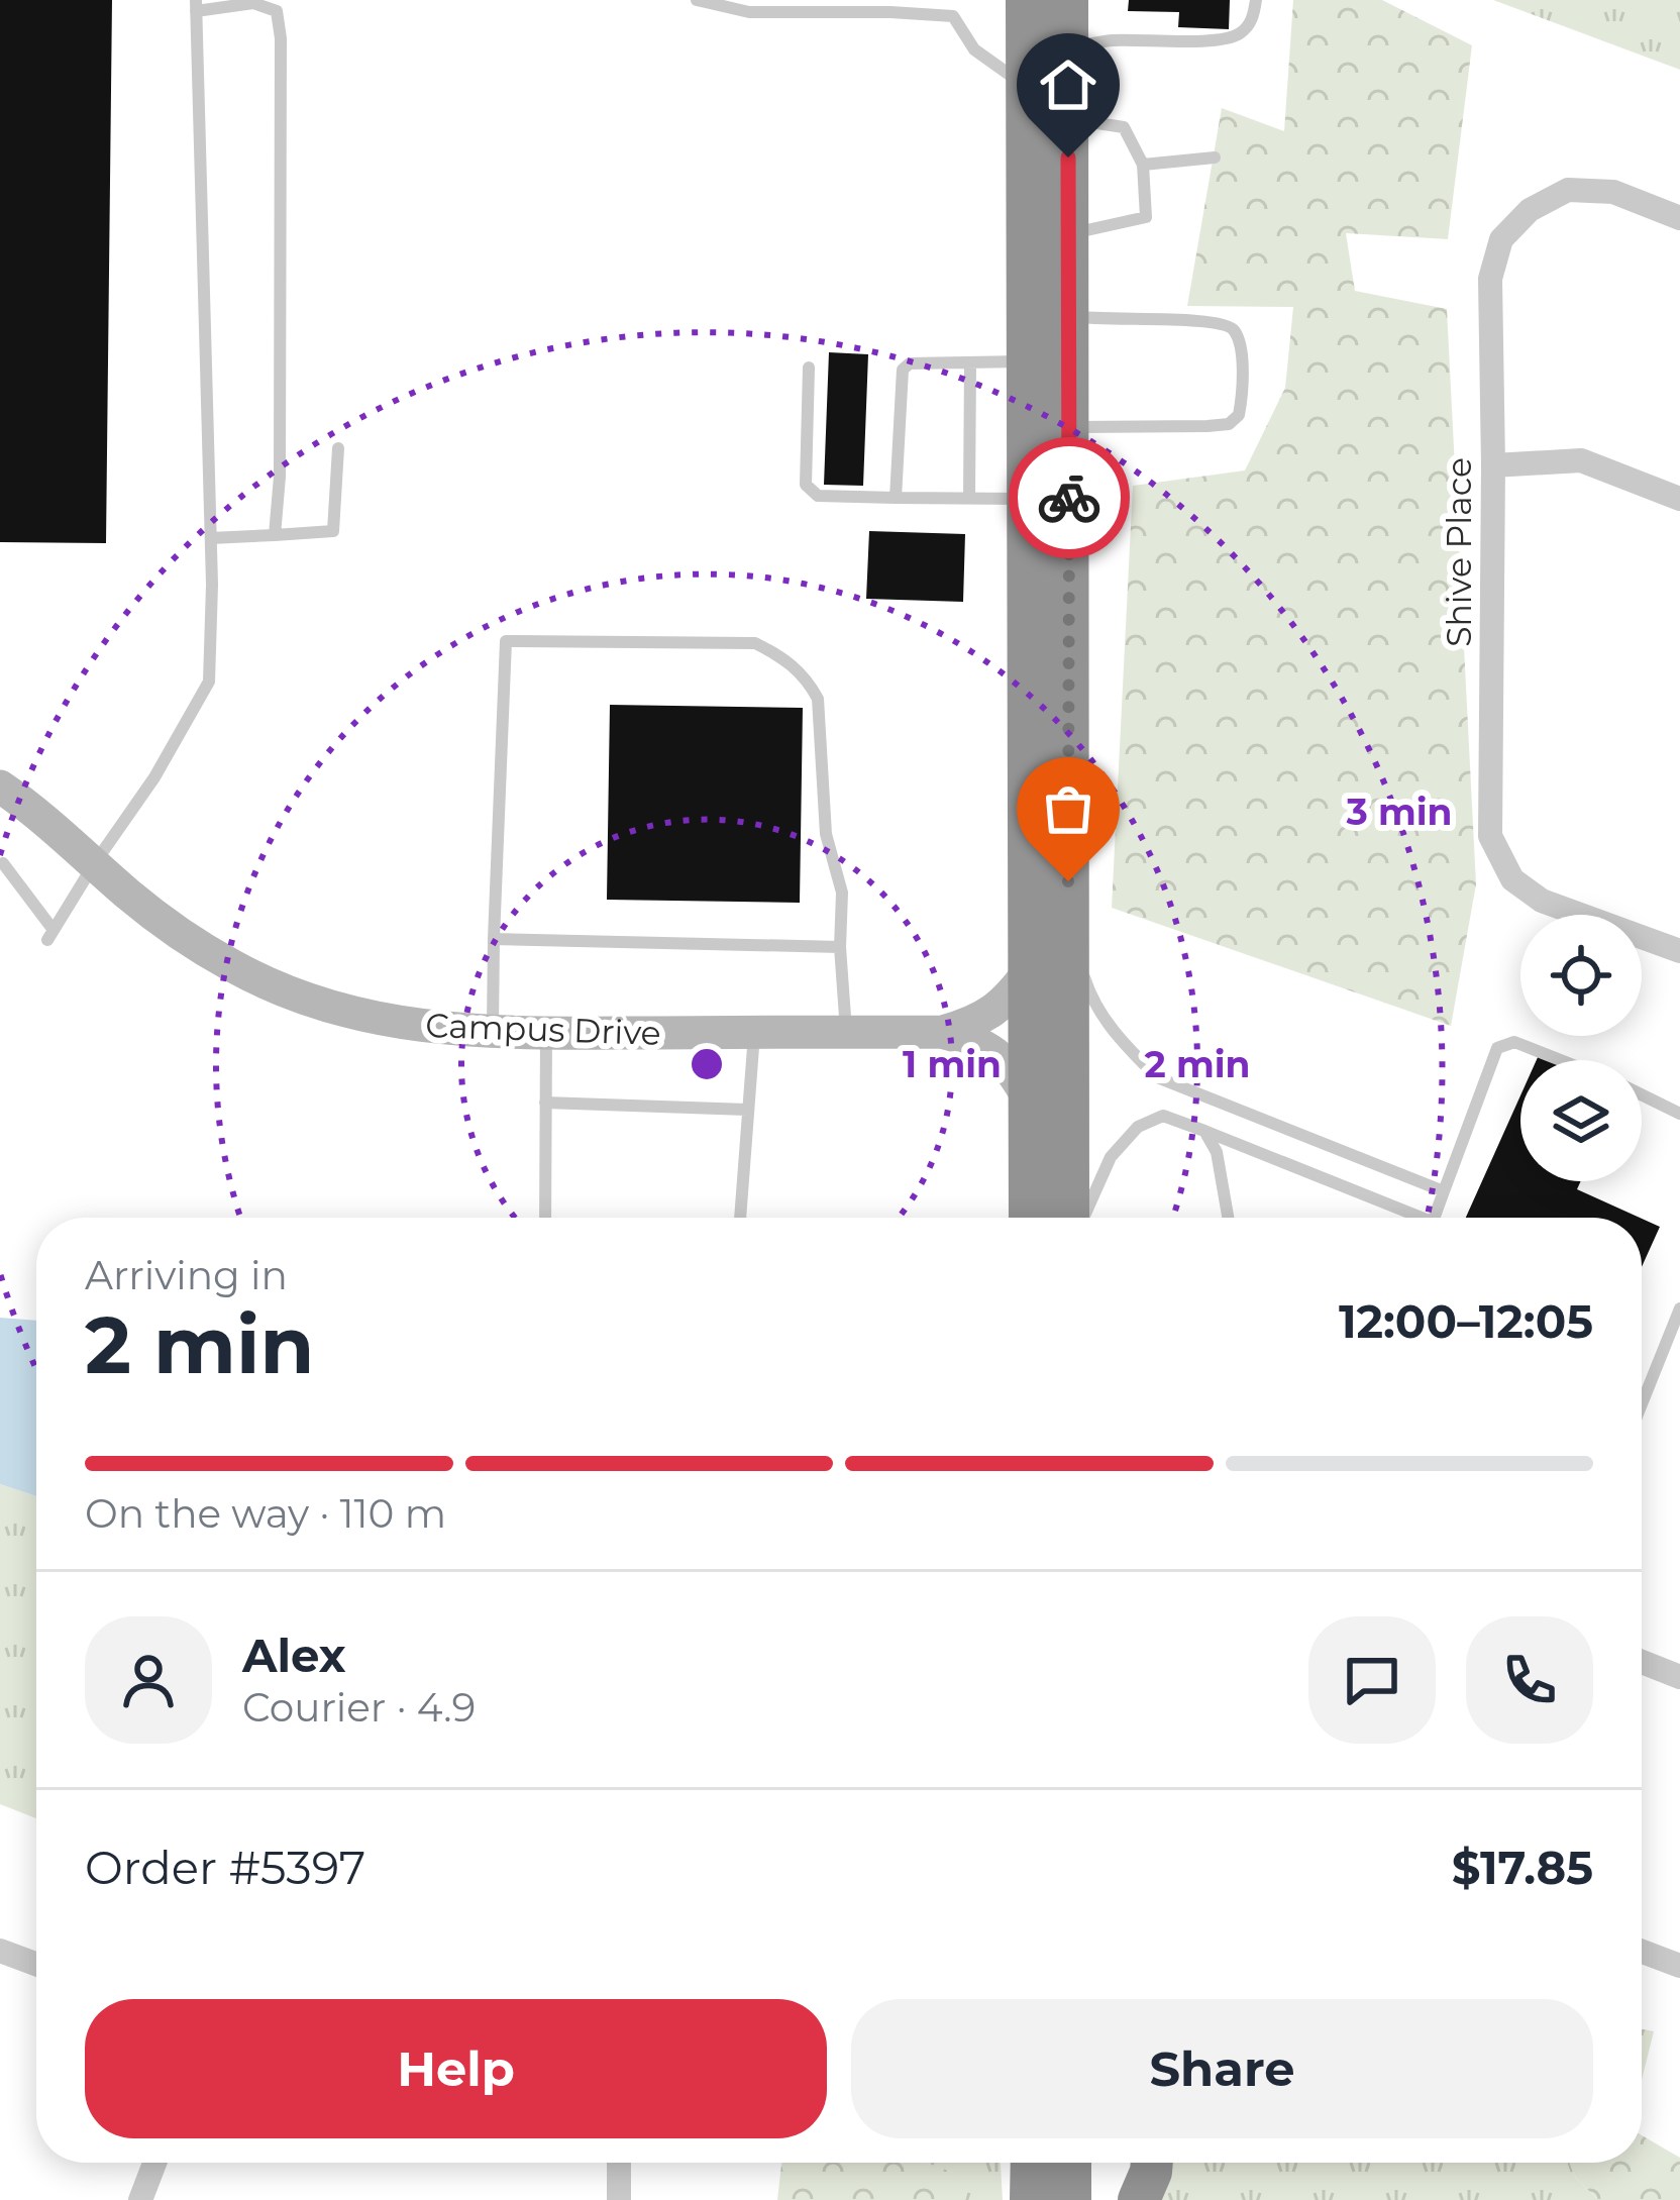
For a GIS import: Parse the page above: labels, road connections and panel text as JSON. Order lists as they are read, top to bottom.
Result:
{
  "streets": {
    "street": ["Shive Place", "Campus Drive"]
  },
  "page": {
    "heading": ["2 min", "Arriving in", "12:00–12:05"],
    "panel": [
      "Alex",
      "Courier · 4.9",
      "Order #5397",
      "$17.85"
    ],
    "bar": "On the way · 110 m",
    "buttons": ["Help", "Share"]
  },
  "rings": ["3 min", "1 min", "2 min"]
}
